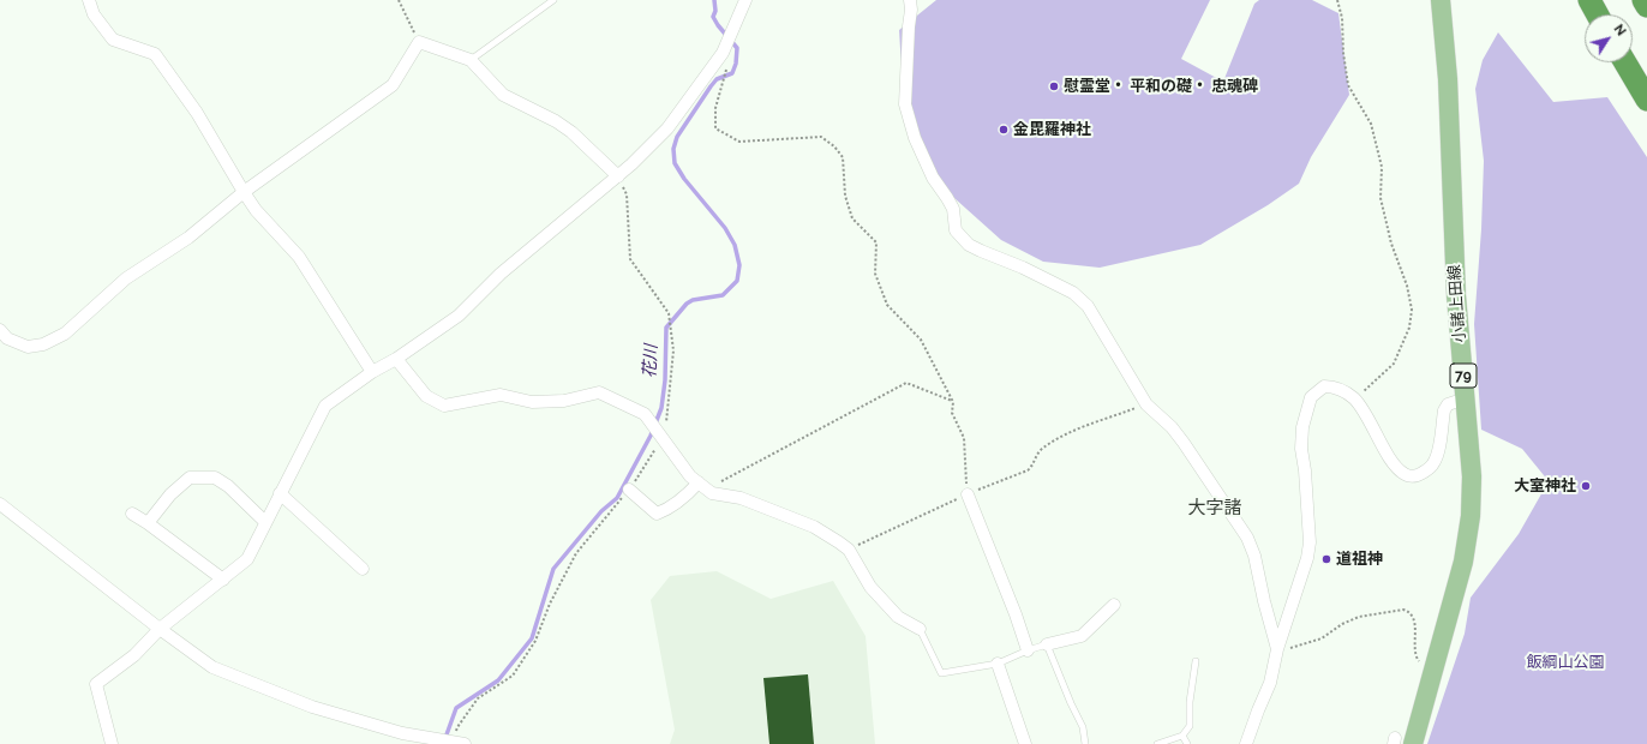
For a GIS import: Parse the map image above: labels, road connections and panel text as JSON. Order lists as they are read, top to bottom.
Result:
{
  "streets": {
    "main road": ["小諸上田線", "79"]
  },
  "districts": ["大字諸"],
  "water": ["花川"],
  "parks": ["飯綱山公園"],
  "places": [
    "慰霊堂・ 平和の礎・ 忠魂碑",
    "金毘羅神社",
    "大室神社",
    "道祖神"
  ],
  "north": "top right"
}
